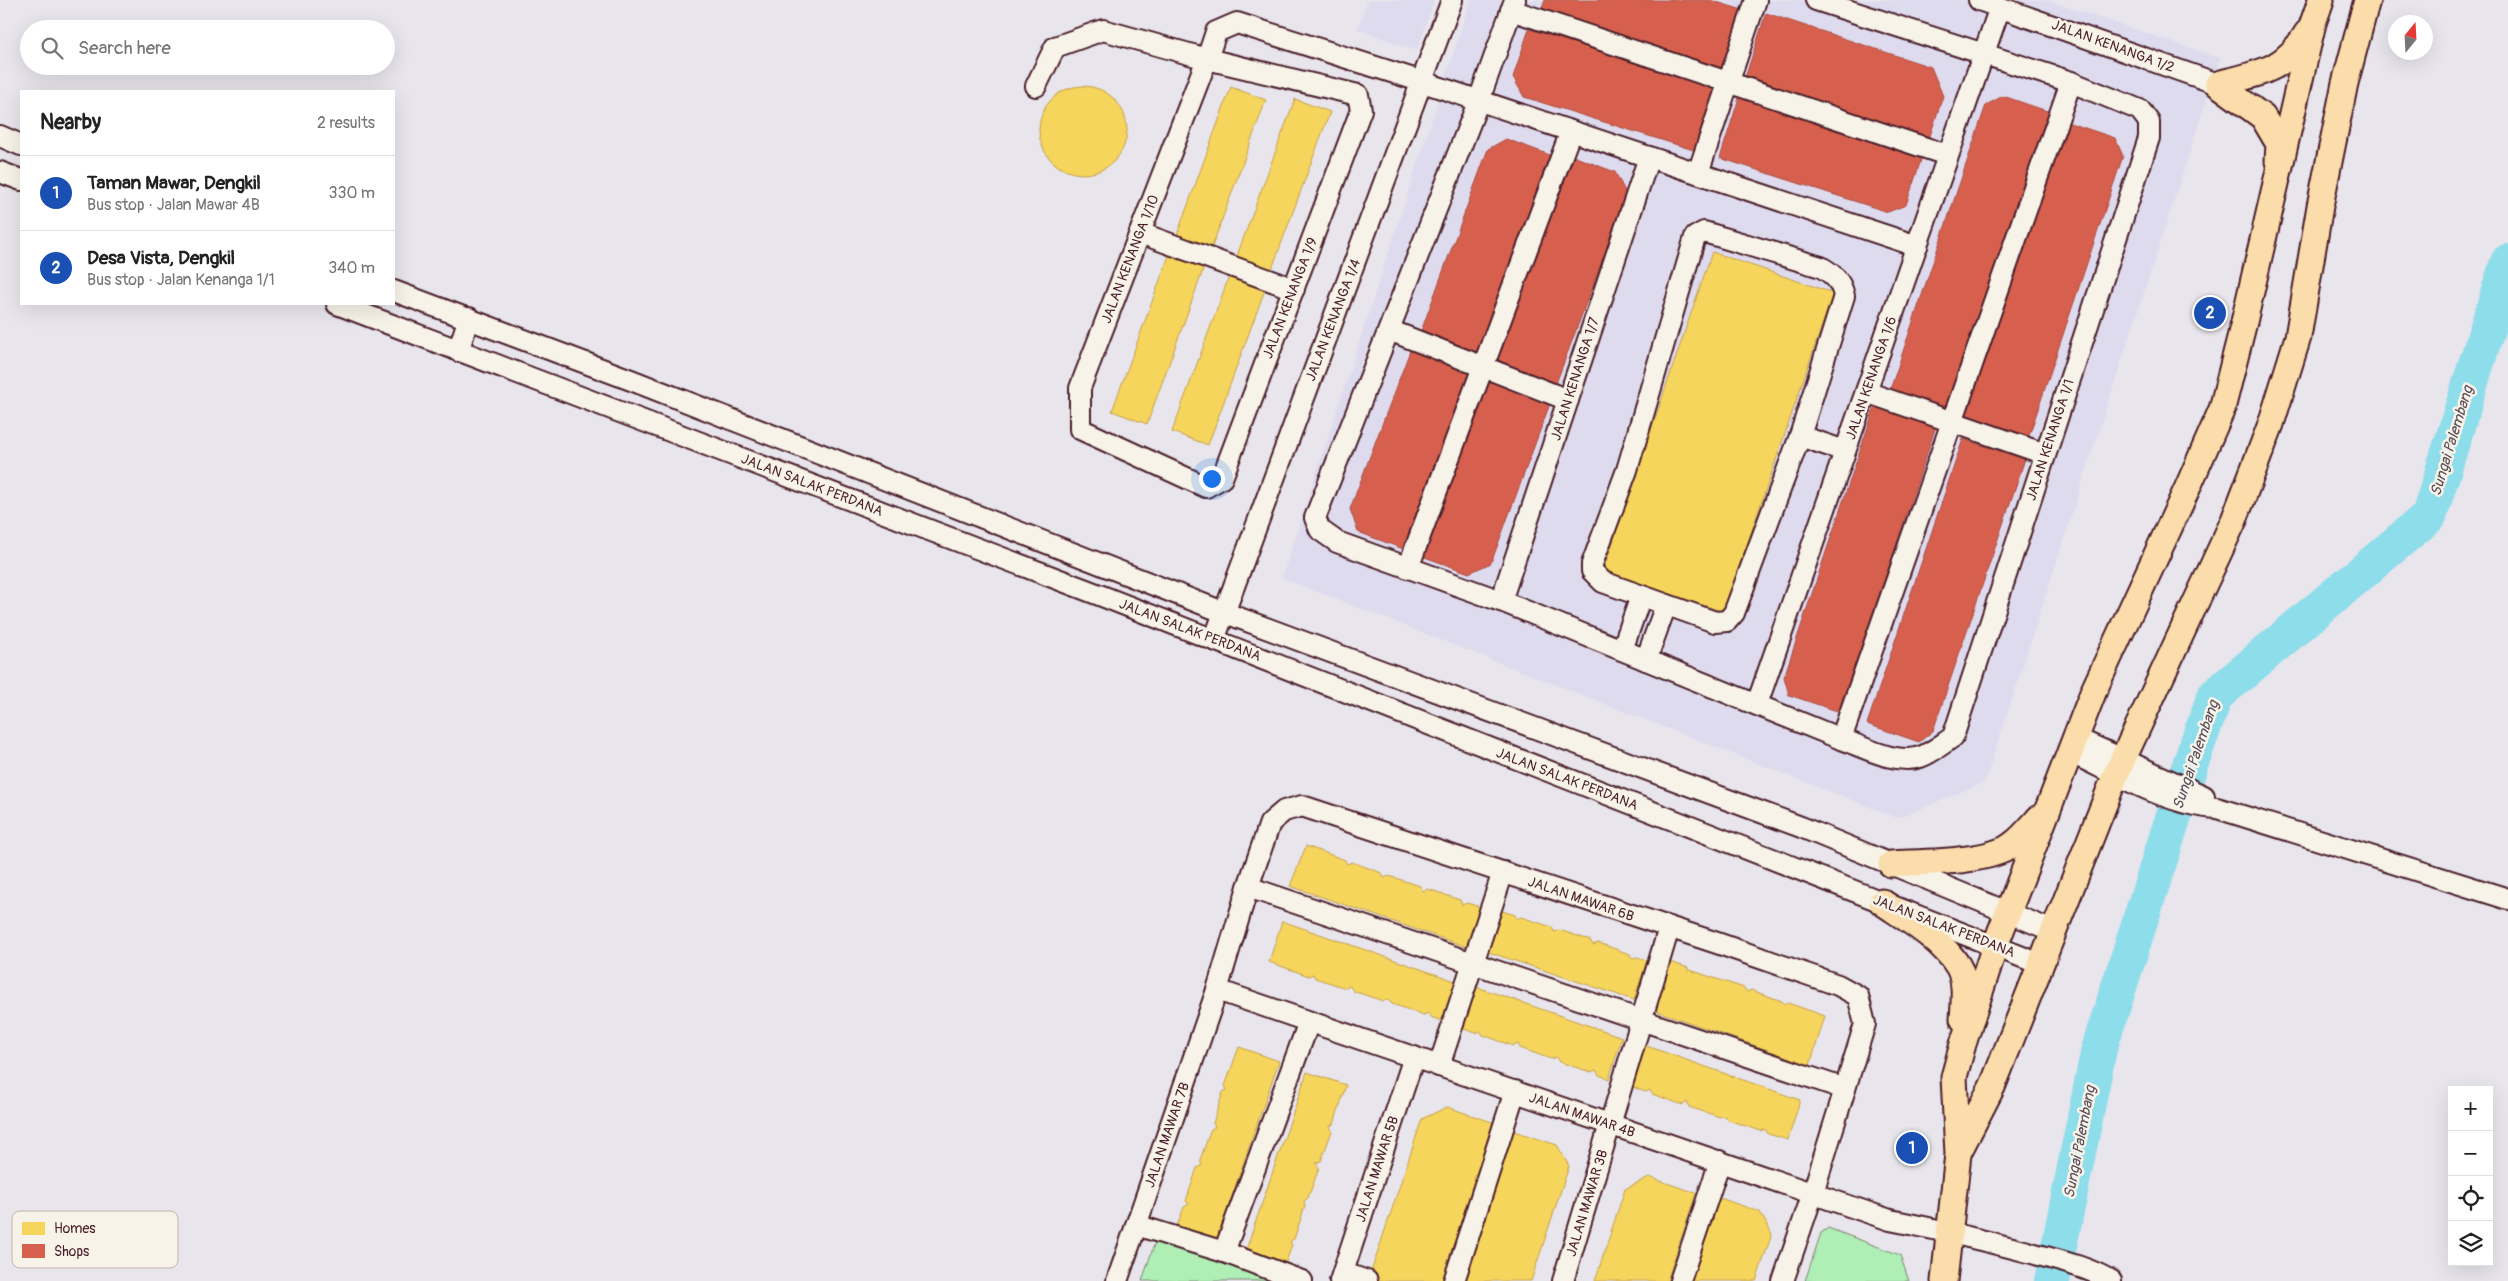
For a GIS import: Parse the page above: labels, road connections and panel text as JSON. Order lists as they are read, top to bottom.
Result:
{
  "streets": {
    "street": [
      "JALAN KENANGA 1/2",
      "JALAN KENANGA 1/10",
      "JALAN KENANGA 1/9",
      "JALAN KENANGA 1/4",
      "JALAN KENANGA 1/6",
      "JALAN KENANGA 1/7",
      "JALAN KENANGA 1/1",
      "JALAN SALAK PERDANA",
      "JALAN MAWAR 6B",
      "JALAN MAWAR 4B",
      "JALAN MAWAR 7B",
      "JALAN MAWAR 5B",
      "JALAN MAWAR 3B"
    ]
  },
  "crossings": [
    ["JALAN KENANGA 1/2", "JALAN KENANGA 1/6"],
    ["JALAN KENANGA 1/10", "JALAN KENANGA 1/9"],
    ["JALAN KENANGA 1/10", "JALAN KENANGA 1/4"],
    ["JALAN KENANGA 1/4", "JALAN SALAK PERDANA"],
    ["JALAN MAWAR 6B", "JALAN MAWAR 7B"],
    ["JALAN MAWAR 6B", "JALAN MAWAR 3B"],
    ["JALAN MAWAR 4B", "JALAN MAWAR 7B"],
    ["JALAN MAWAR 4B", "JALAN MAWAR 5B"],
    ["JALAN MAWAR 4B", "JALAN MAWAR 3B"]
  ],
  "water": ["Sungai Palembang"],
  "legend": ["Homes", "Shops"],
  "north": "top",
  "page": {
    "search": "Search here",
    "heading": ["Nearby", "2 results"],
    "list": [
      {
        "mark": "1",
        "name": "Taman Mawar, Dengkil",
        "note": "Bus stop · Jalan Mawar 4B",
        "value": "330 m"
      },
      {
        "mark": "2",
        "name": "Desa Vista, Dengkil",
        "note": "Bus stop · Jalan Kenanga 1/1",
        "value": "340 m"
      }
    ],
    "pins": ["2", "1"],
    "map_buttons": ["+", "−"]
  }
}
